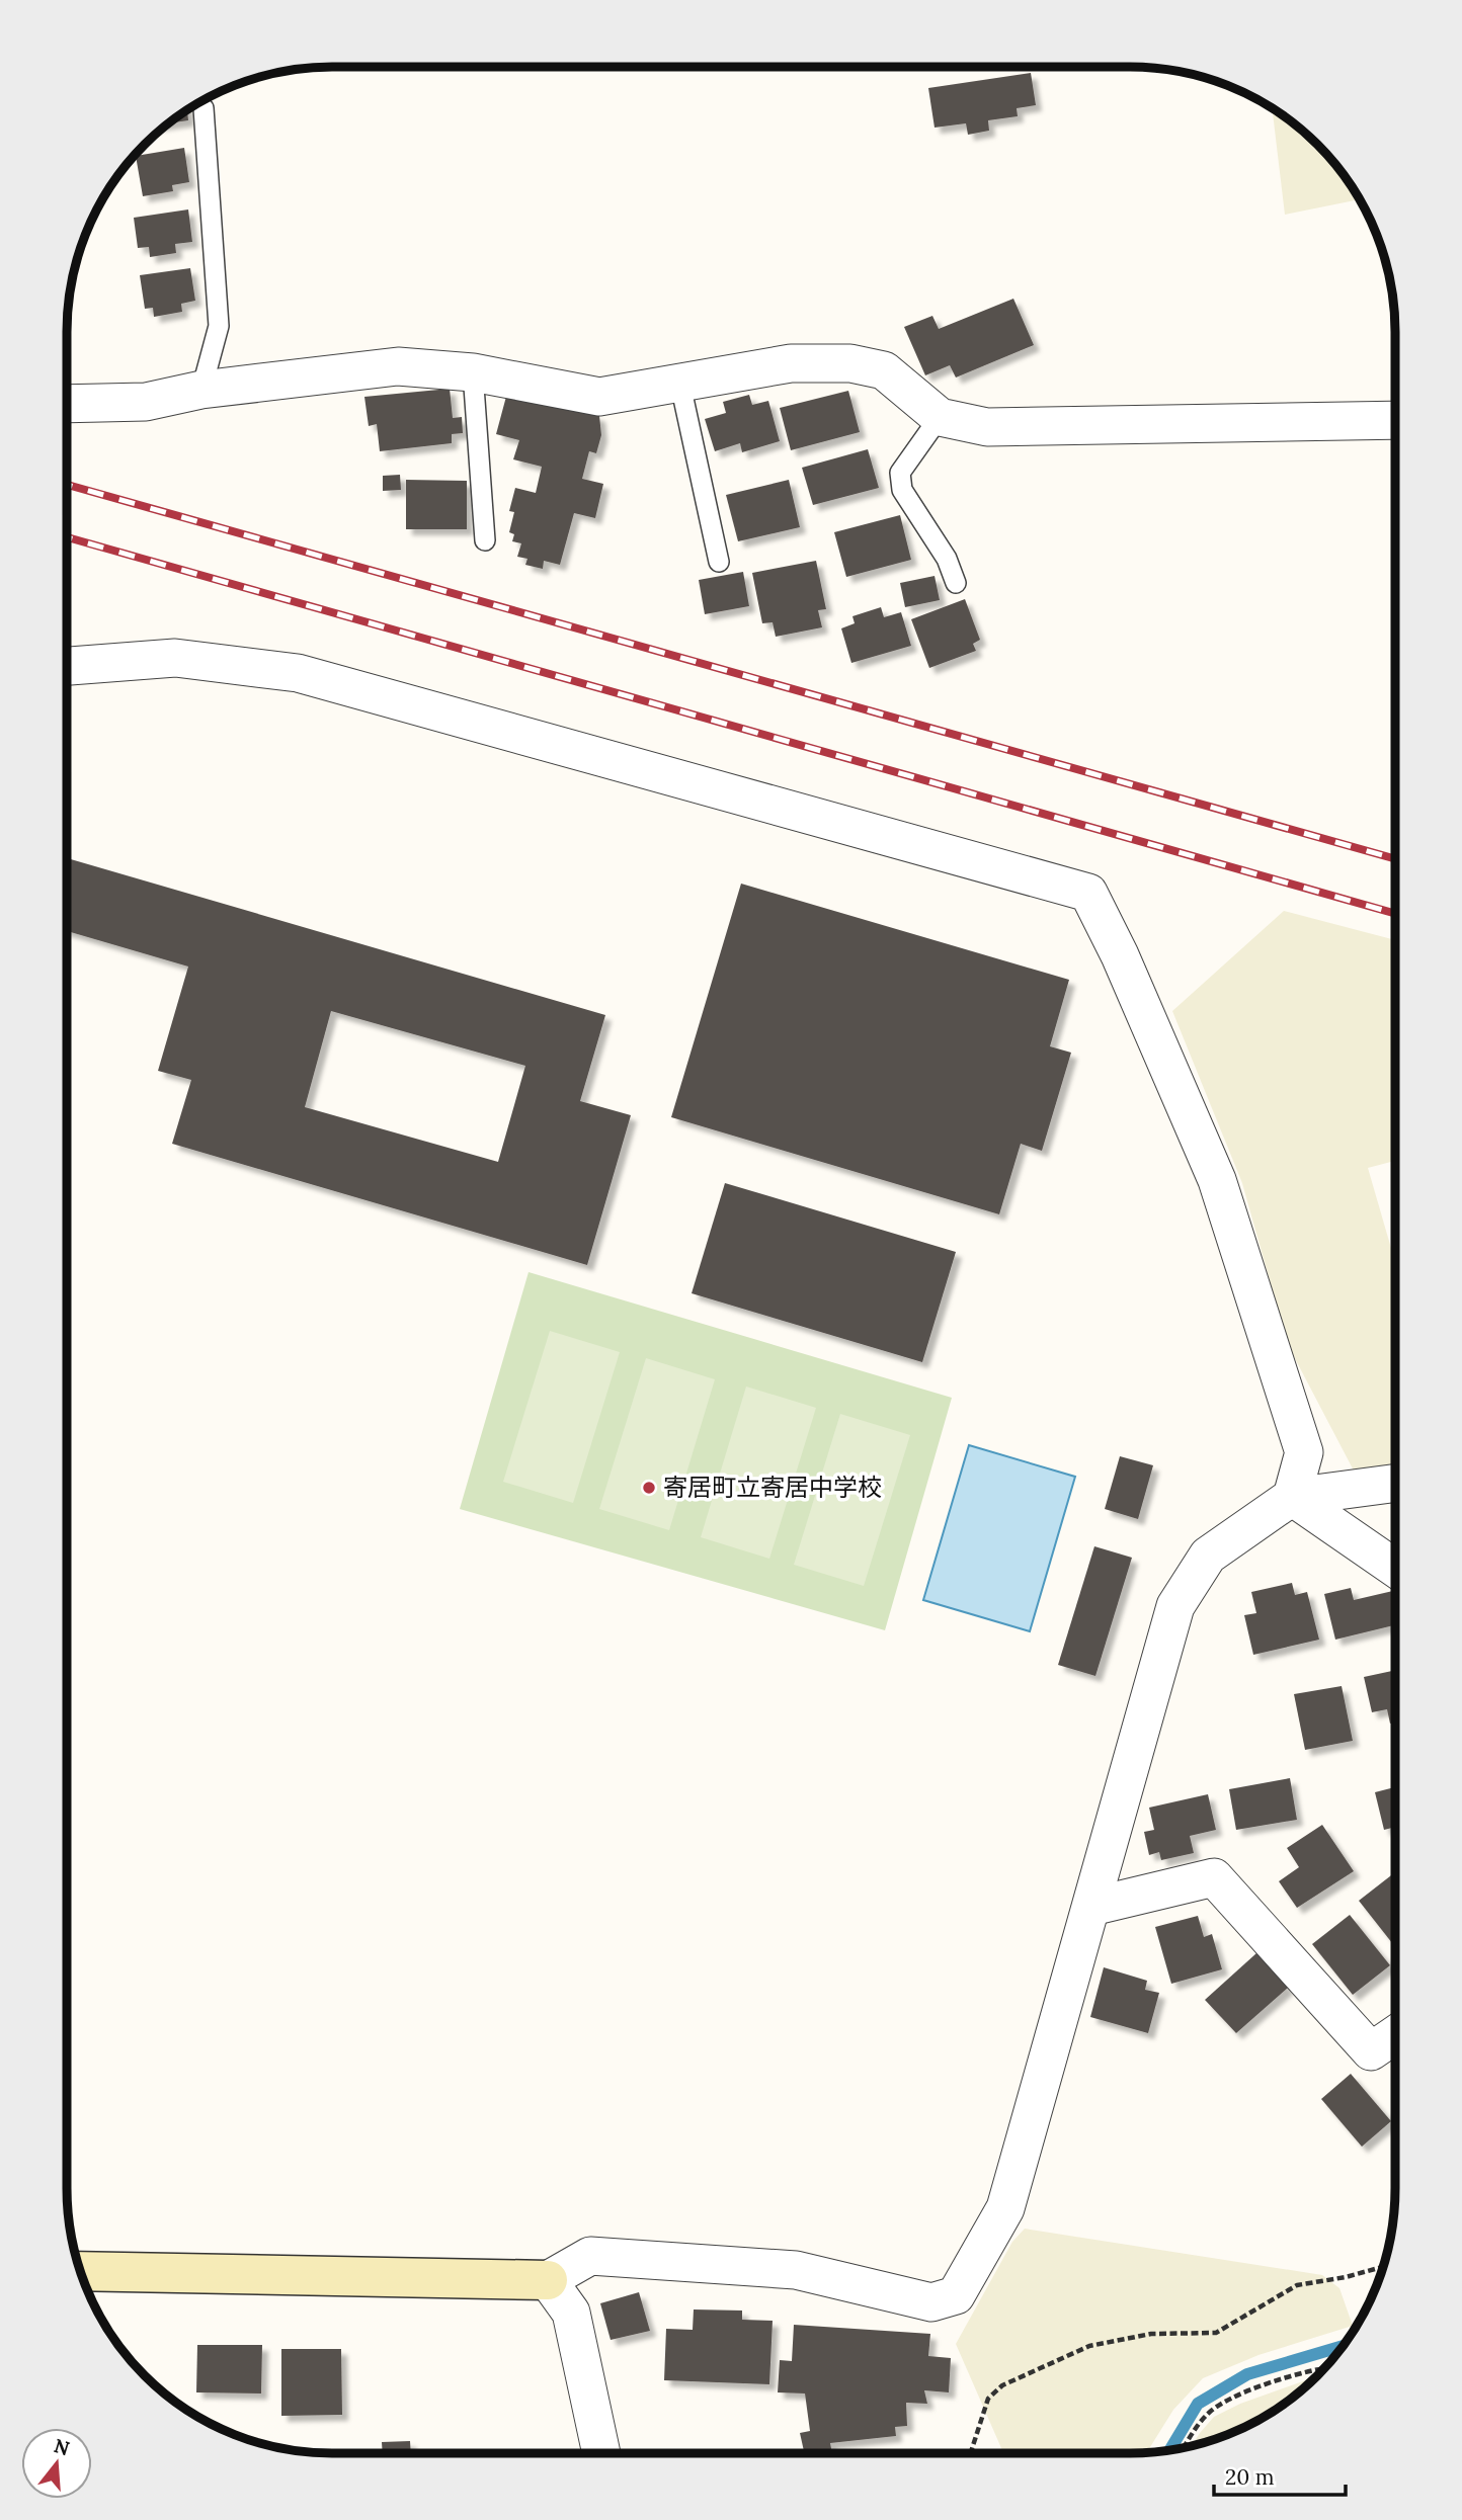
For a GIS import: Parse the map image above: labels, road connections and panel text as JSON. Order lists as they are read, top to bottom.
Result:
{
  "places": ["寄居町立寄居中学校"],
  "scale_bar": "20 m",
  "north": "top"
}
